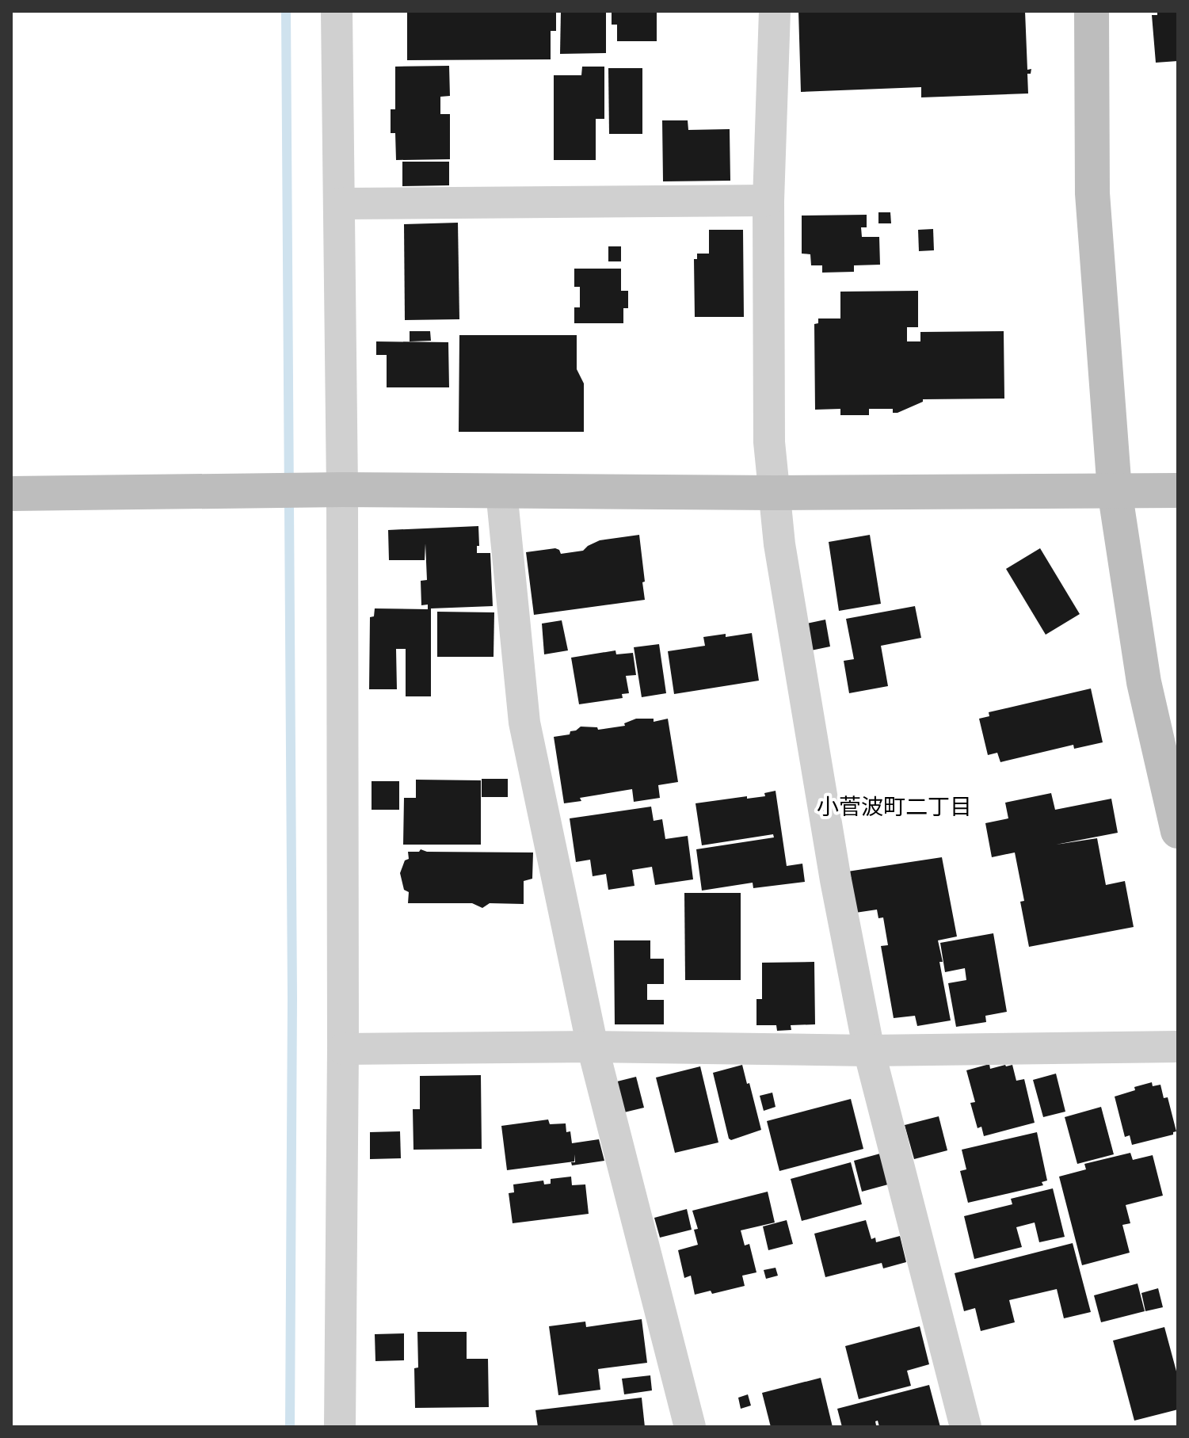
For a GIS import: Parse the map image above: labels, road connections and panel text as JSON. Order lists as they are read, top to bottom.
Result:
{
  "districts": ["小菅波町二丁目"]
}
